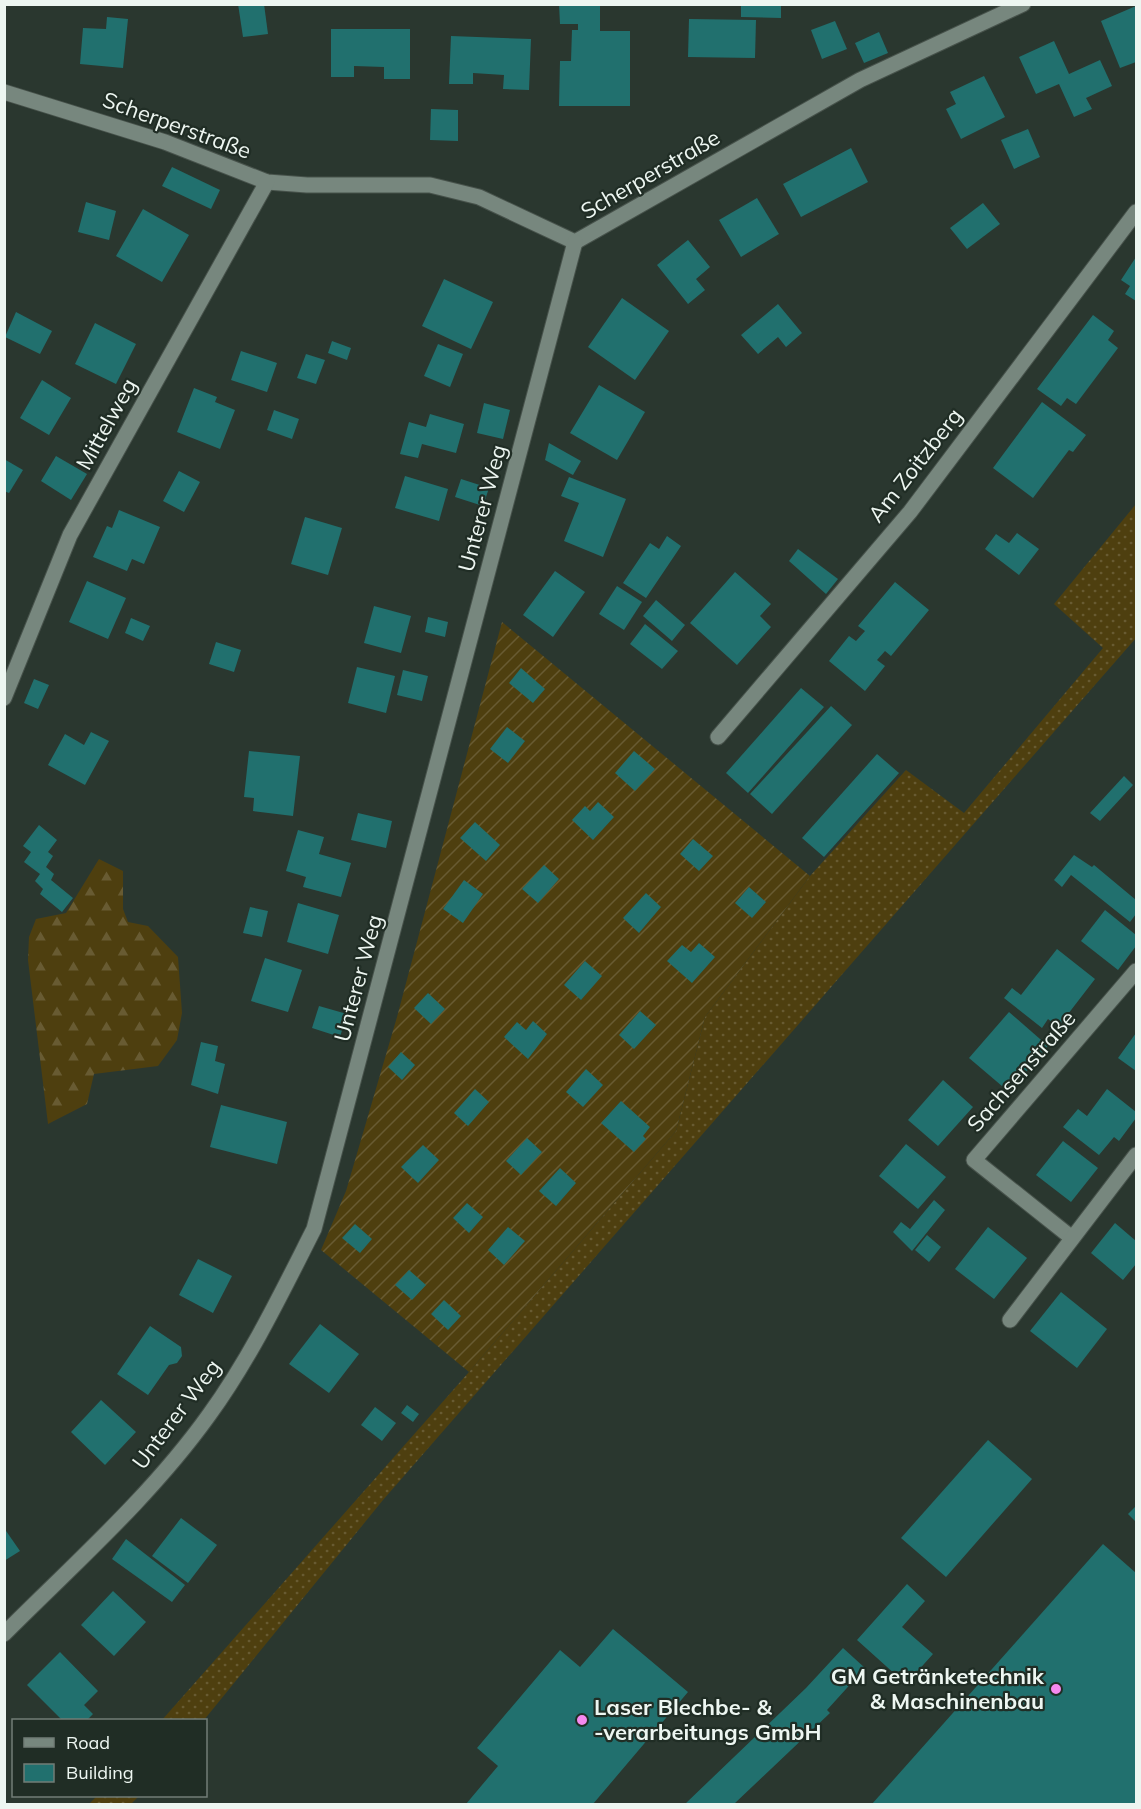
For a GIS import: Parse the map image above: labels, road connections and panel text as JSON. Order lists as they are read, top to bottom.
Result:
{
  "streets": {
    "street": [
      "Scherperstraße",
      "Mittelweg",
      "Am Zoitzberg",
      "Unterer Weg",
      "Sachsenstraße"
    ]
  },
  "crossings": [
    ["Scherperstraße", "Mittelweg"],
    ["Scherperstraße", "Unterer Weg"]
  ],
  "places": ["GM Getränketechnik & Maschinenbau", "Laser Blechbe- & -verarbeitungs GmbH"],
  "legend": ["Road", "Building"]
}
